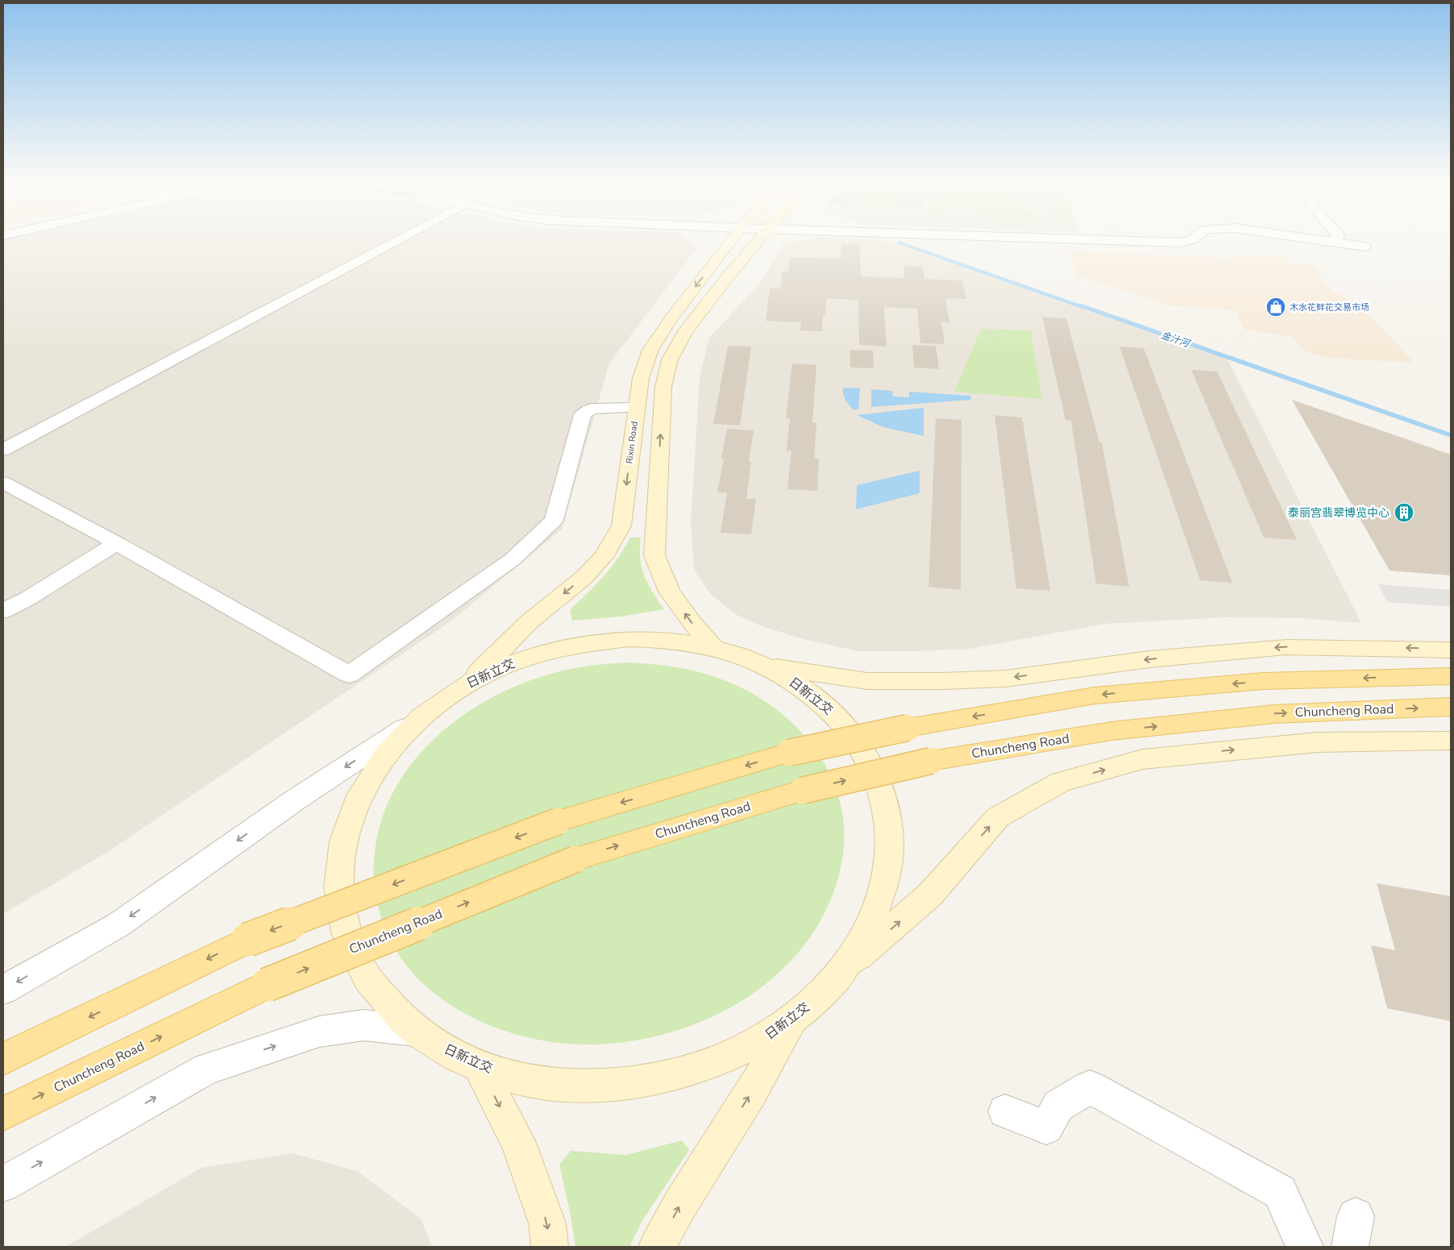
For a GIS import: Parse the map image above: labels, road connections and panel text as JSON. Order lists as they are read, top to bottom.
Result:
{
  "streets": {
    "main road": ["Rixin Road", "日新立交", "Chuncheng Road"]
  },
  "crossings": [
    ["Rixin Road", "日新立交"]
  ],
  "one_way": ["Rixin Road"],
  "water": ["金汁河"],
  "places": {
    "shop": ["木水花鲜花交易市场"],
    "building": ["泰丽宫翡翠博览中心"]
  }
}
